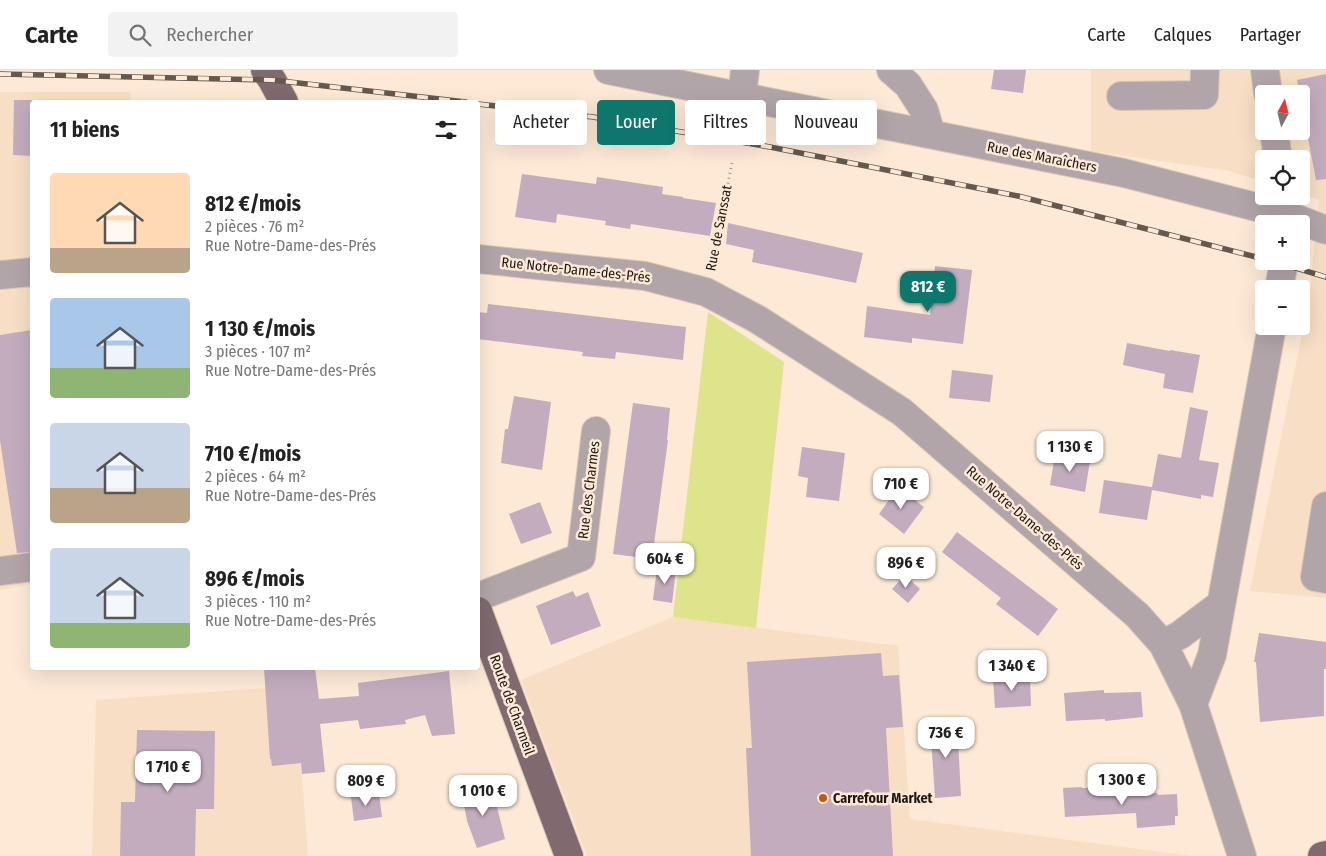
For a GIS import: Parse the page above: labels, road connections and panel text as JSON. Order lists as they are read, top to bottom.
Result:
{
  "streets": {
    "main road": ["Route de Charmeil"],
    "street": ["Rue des Maraîchers", "Rue Notre-Dame-des-Prés", "Rue des Charmes"],
    "path": ["Rue de Sanssat"]
  },
  "crossings": [
    ["Rue de Sanssat", "Rue Notre-Dame-des-Prés"]
  ],
  "places": ["Carrefour Market"],
  "north": "top",
  "page": {
    "header": "Carte",
    "search": "Rechercher",
    "nav": ["Carte", "Calques", "Partager"],
    "map_buttons": ["+", "−"],
    "chip": [
      "Acheter",
      "Louer",
      "Filtres",
      "Nouveau"
    ],
    "heading": "11 biens",
    "list": [
      {
        "name": "812 €/mois",
        "note": "2 pièces · 76 m² · Rue Notre-Dame-des-Prés"
      },
      {
        "name": "1 130 €/mois",
        "note": "3 pièces · 107 m² · Rue Notre-Dame-des-Prés"
      },
      {
        "name": "710 €/mois",
        "note": "2 pièces · 64 m² · Rue Notre-Dame-des-Prés"
      },
      {
        "name": "896 €/mois",
        "note": "3 pièces · 110 m² · Rue Notre-Dame-des-Prés"
      }
    ],
    "price": [
      "812 €",
      "1 130 €",
      "710 €",
      "604 €",
      "896 €",
      "1 340 €",
      "736 €",
      "1 710 €",
      "1 300 €",
      "809 €",
      "1 010 €"
    ]
  }
}
